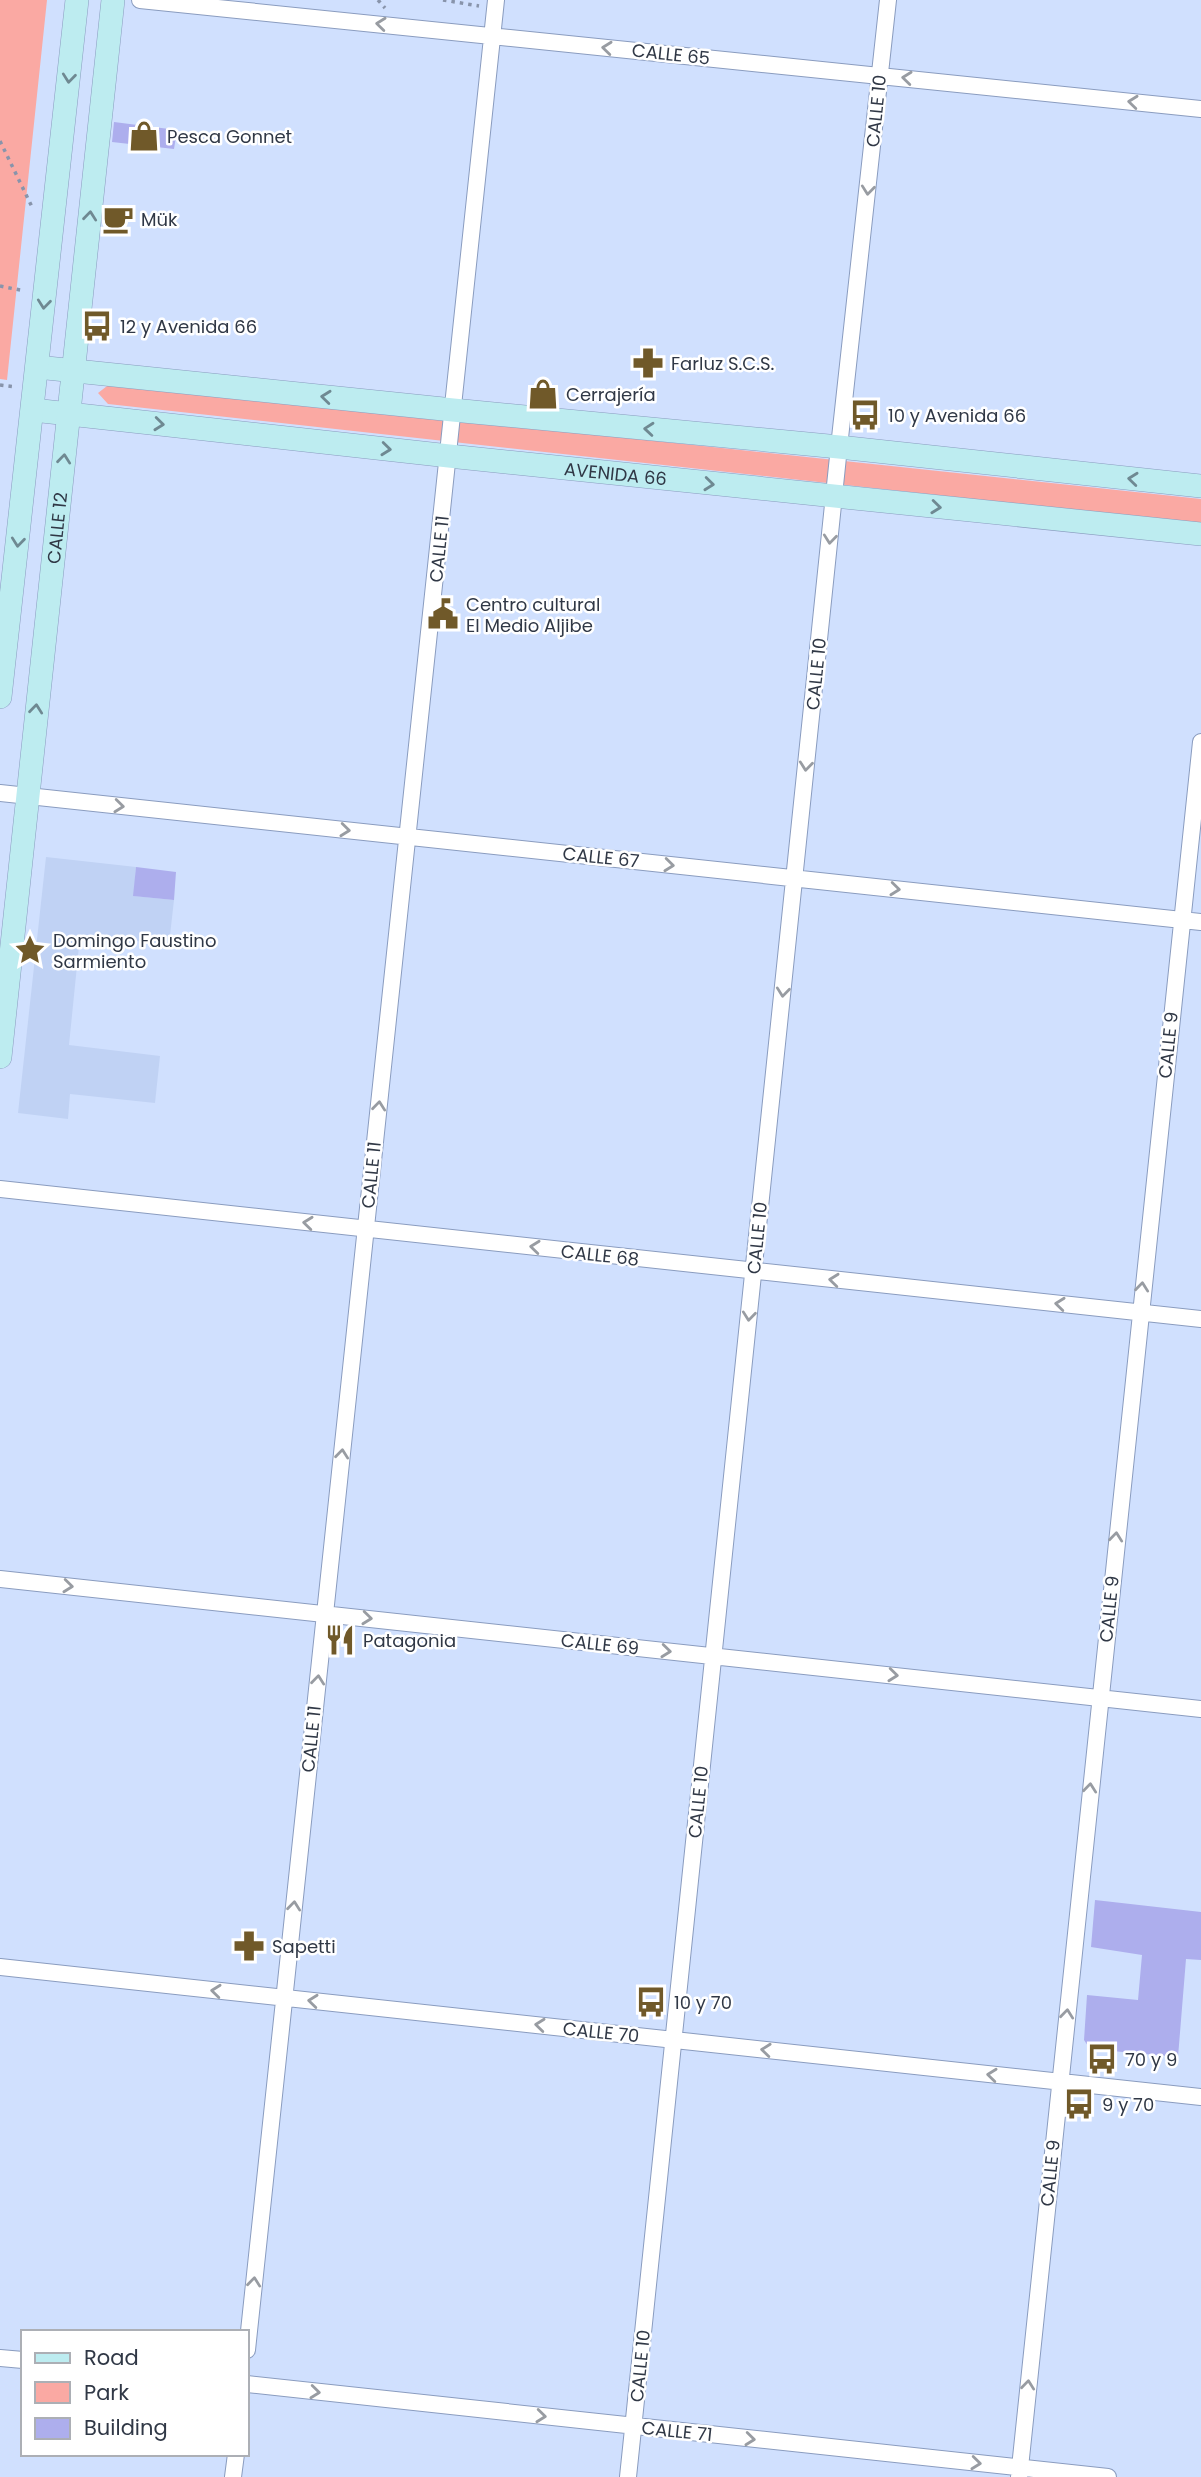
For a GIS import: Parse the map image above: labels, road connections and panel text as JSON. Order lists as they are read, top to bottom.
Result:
{
  "streets": {
    "main road": ["AVENIDA 66", "CALLE 12"],
    "street": [
      "CALLE 65",
      "CALLE 10",
      "CALLE 11",
      "CALLE 67",
      "CALLE 9",
      "CALLE 68",
      "CALLE 69",
      "CALLE 70",
      "CALLE 71"
    ]
  },
  "crossings": [
    ["CALLE 65", "CALLE 10"],
    ["CALLE 65", "CALLE 11"],
    ["CALLE 10", "AVENIDA 66"],
    ["CALLE 10", "CALLE 67"],
    ["CALLE 10", "CALLE 68"],
    ["CALLE 10", "CALLE 69"],
    ["CALLE 10", "CALLE 70"],
    ["CALLE 10", "CALLE 71"],
    ["AVENIDA 66", "CALLE 12"],
    ["AVENIDA 66", "CALLE 11"],
    ["CALLE 12", "CALLE 67"],
    ["CALLE 11", "CALLE 67"],
    ["CALLE 11", "CALLE 68"],
    ["CALLE 11", "CALLE 69"],
    ["CALLE 11", "CALLE 70"],
    ["CALLE 67", "CALLE 9"],
    ["CALLE 9", "CALLE 68"],
    ["CALLE 9", "CALLE 69"],
    ["CALLE 9", "CALLE 70"],
    ["CALLE 9", "CALLE 71"]
  ],
  "one_way": [
    "CALLE 65",
    "CALLE 10",
    "CALLE 11",
    "CALLE 67",
    "CALLE 9",
    "CALLE 68",
    "CALLE 69",
    "CALLE 70",
    "CALLE 71"
  ],
  "places": {
    "shop": ["Pesca Gonnet", "Cerrajería"],
    "cafe": ["Mük"],
    "bus stop": [
      "12 y Avenida 66",
      "10 y Avenida 66",
      "10 y 70",
      "70 y 9",
      "9 y 70"
    ],
    "pharmacy": ["Farluz S.C.S.", "Sapetti"],
    "public building": ["Centro cultural El Medio Aljibe"],
    "place": ["Domingo Faustino Sarmiento"],
    "restaurant": ["Patagonia"]
  },
  "legend": ["Road", "Park", "Building"]
}
